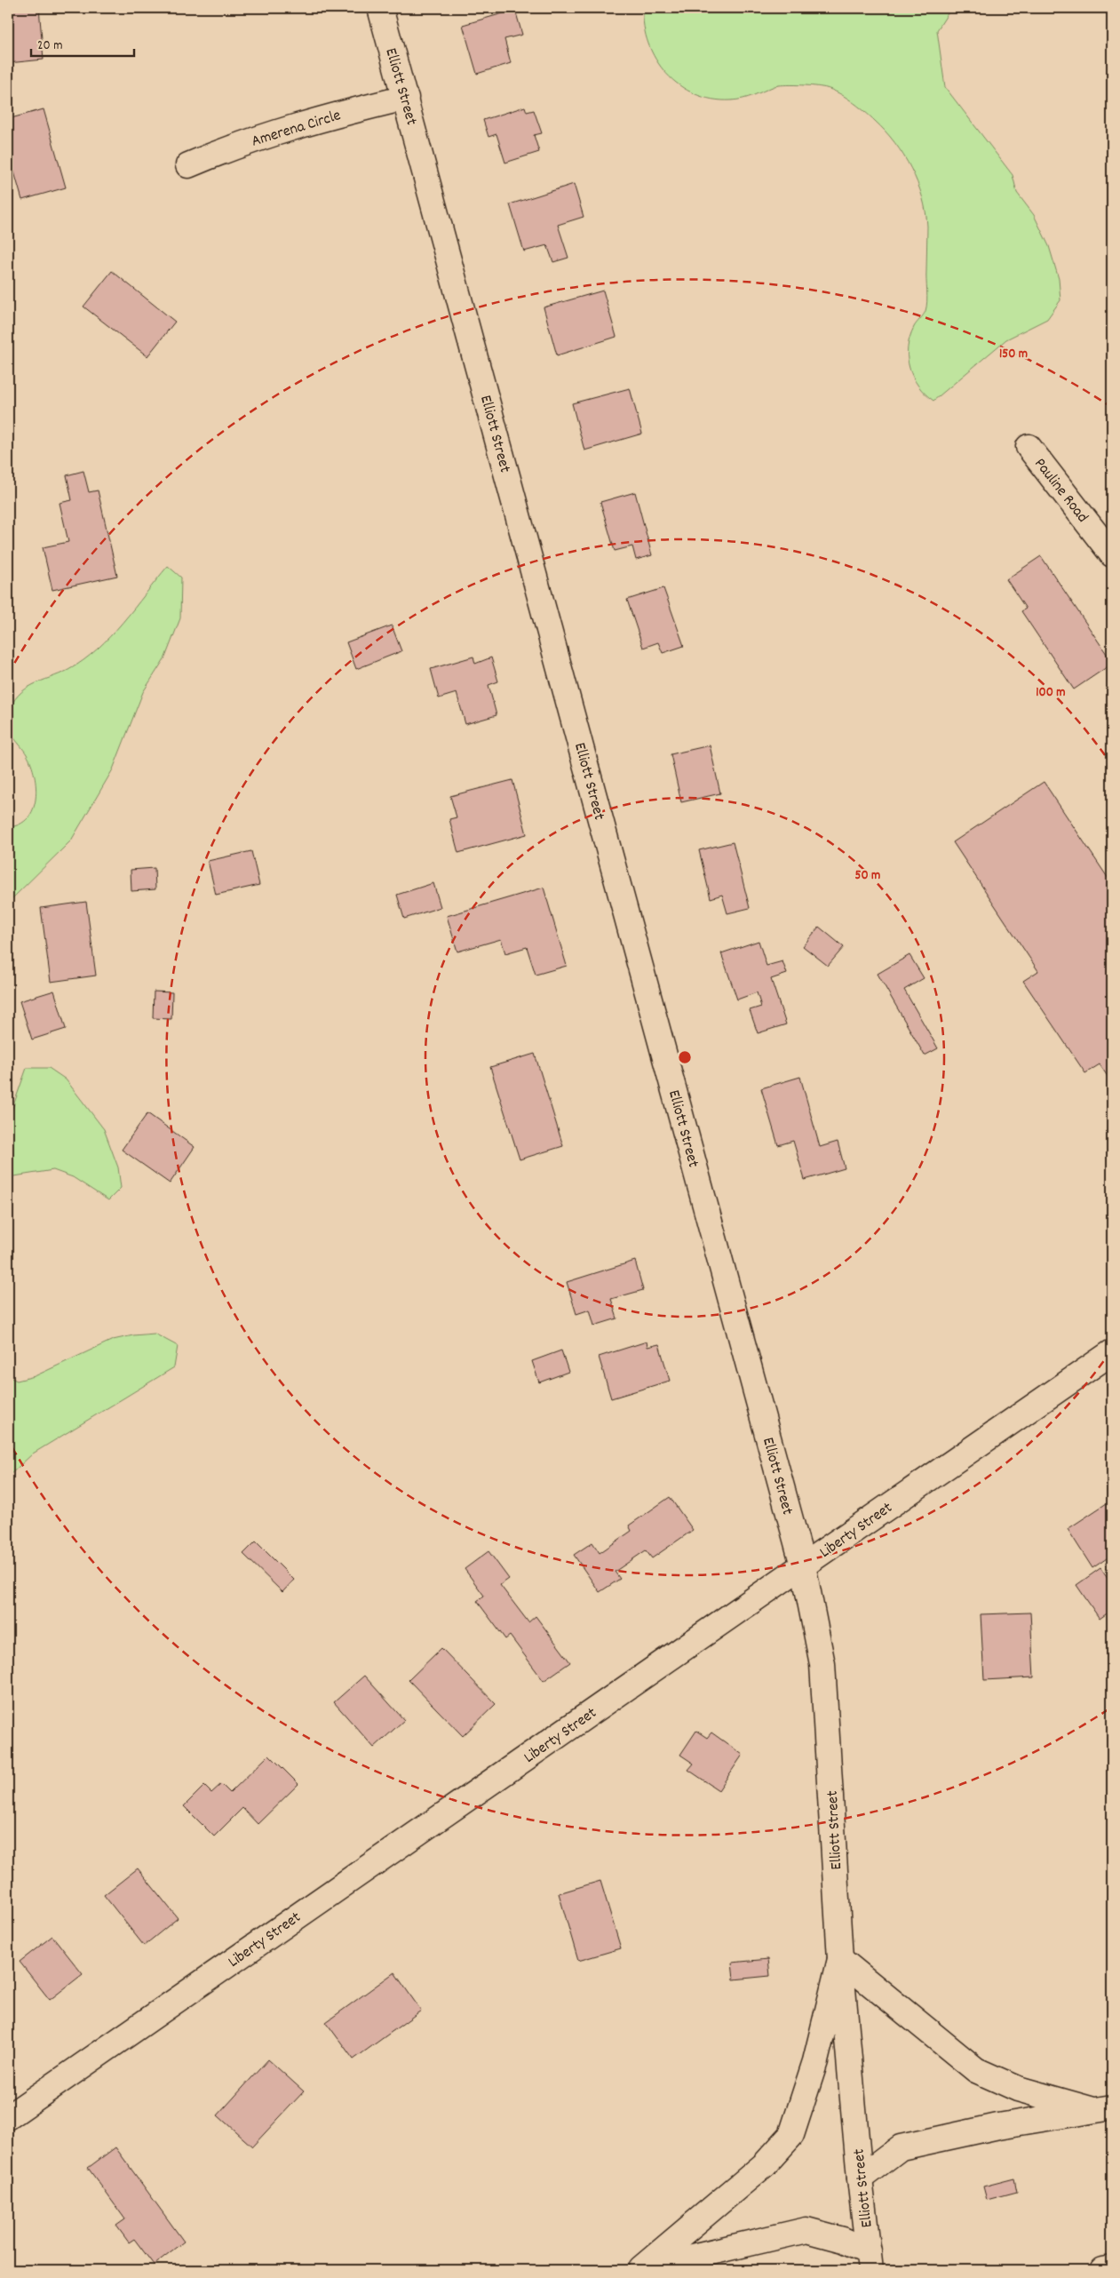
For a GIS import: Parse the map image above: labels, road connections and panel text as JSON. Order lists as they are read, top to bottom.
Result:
{
  "streets": {
    "main road": [
      "Elliott Street",
      "Amerena Circle",
      "Pauline Road",
      "Liberty Street"
    ]
  },
  "crossings": [
    ["Elliott Street", "Amerena Circle"],
    ["Elliott Street", "Liberty Street"]
  ],
  "scale_bar": "20 m",
  "rings": ["150 m", "100 m", "50 m"]
}
